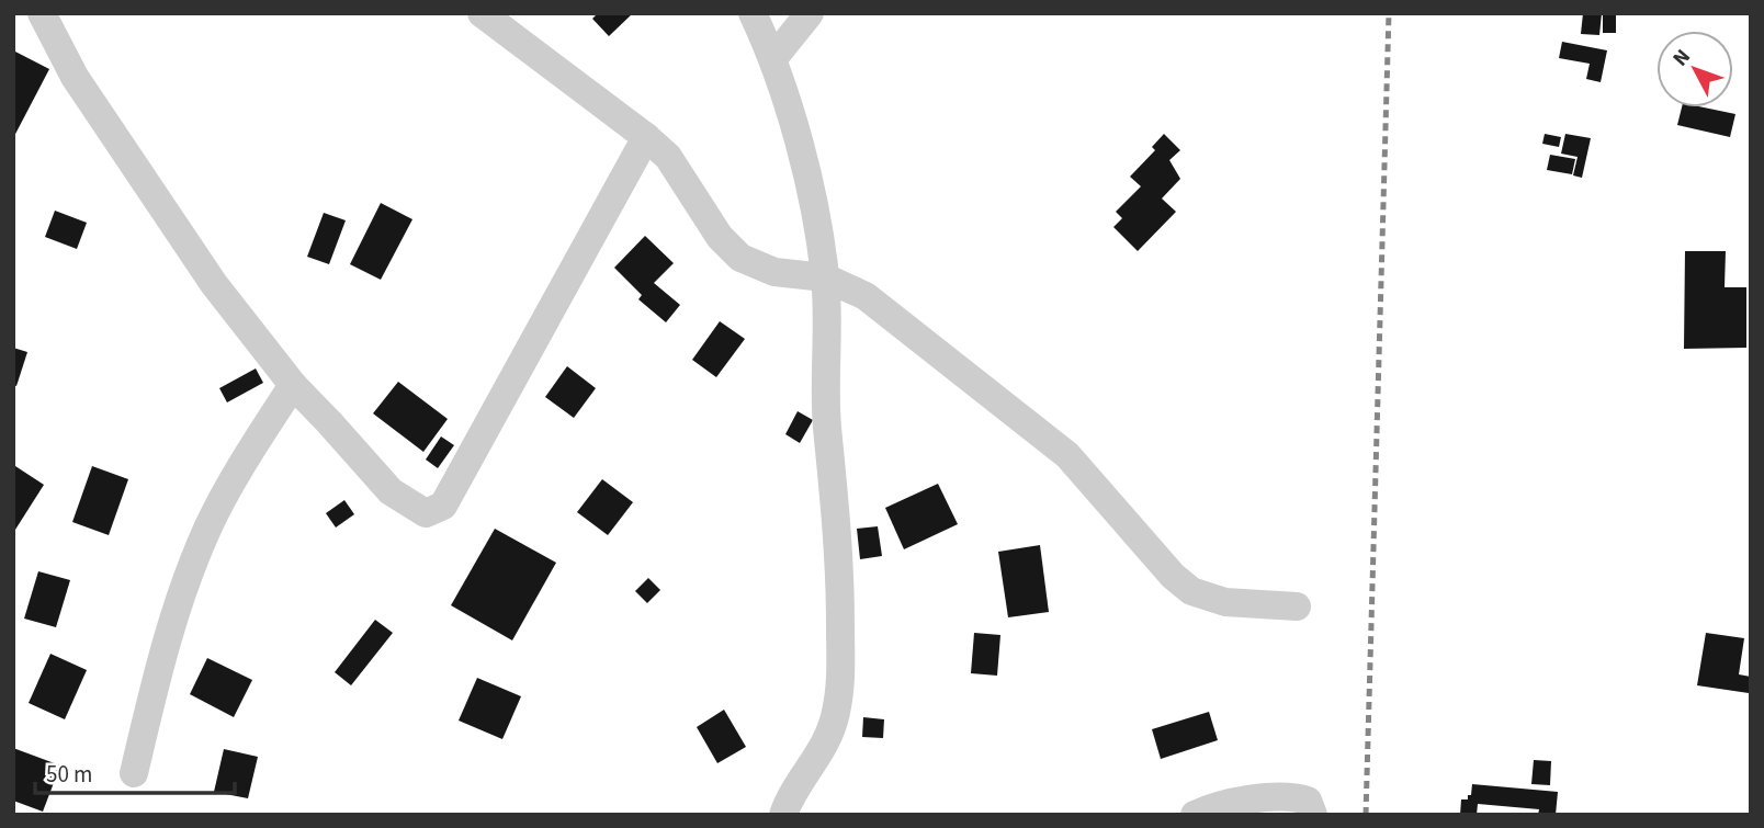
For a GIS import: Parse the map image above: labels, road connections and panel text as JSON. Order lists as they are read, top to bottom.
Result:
{
  "scale_bar": "50 m",
  "north": "top left"
}
